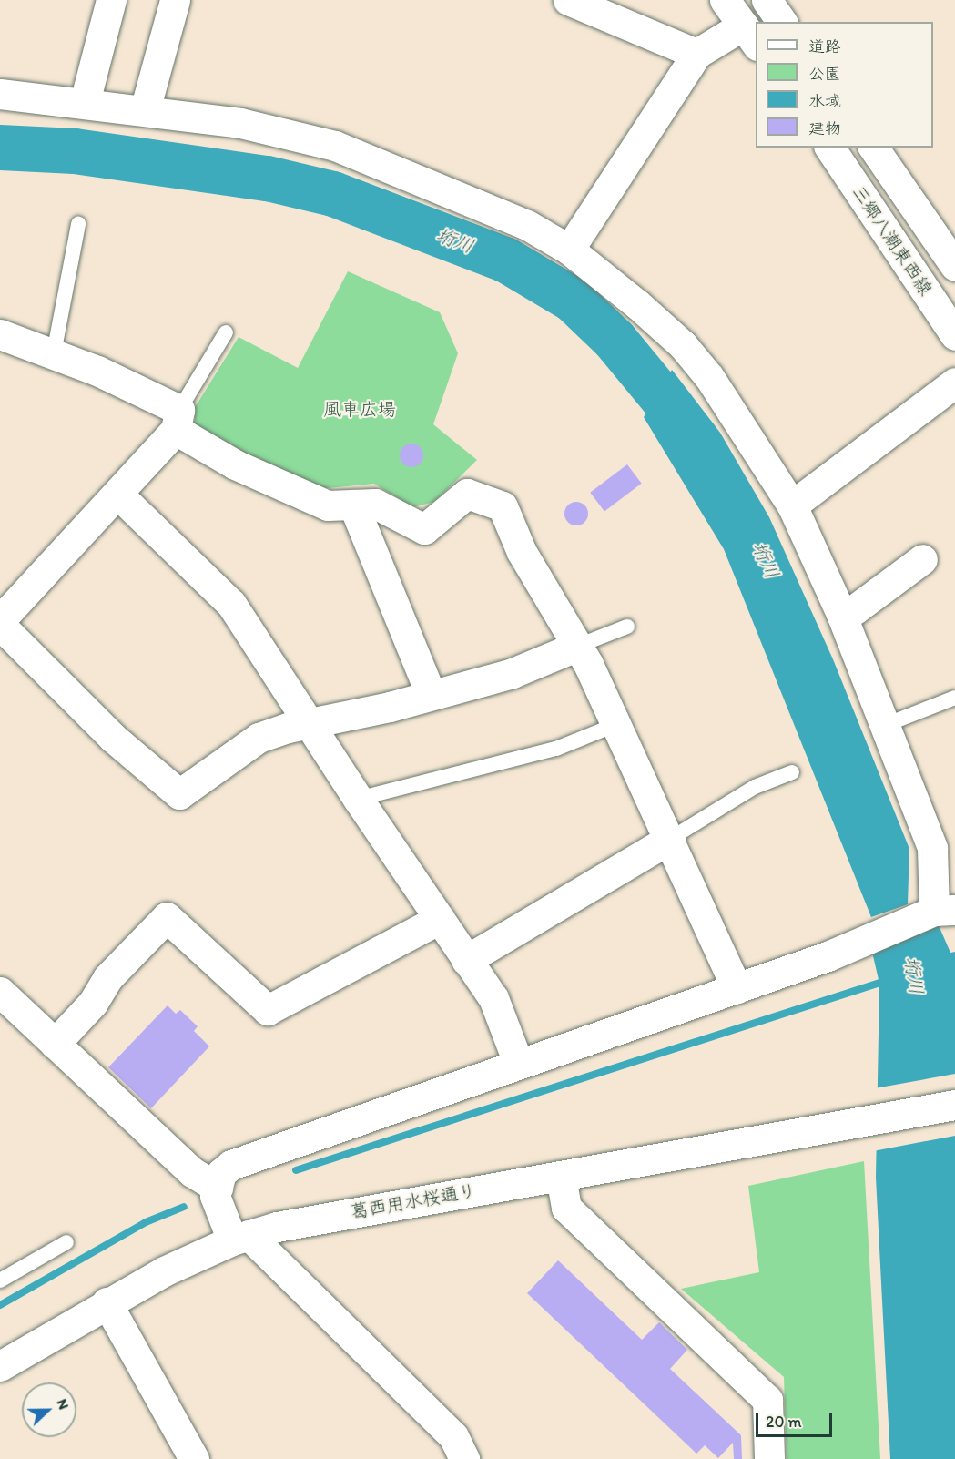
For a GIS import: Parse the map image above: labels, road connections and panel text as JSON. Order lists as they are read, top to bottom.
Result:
{
  "streets": {
    "street": ["三郷八潮東西線", "葛西用水桜通り"]
  },
  "water": ["垳川"],
  "parks": ["風車広場"],
  "legend": [
    "道路",
    "公園",
    "水域",
    "建物"
  ],
  "scale_bar": "20 m",
  "north": "right"
}
